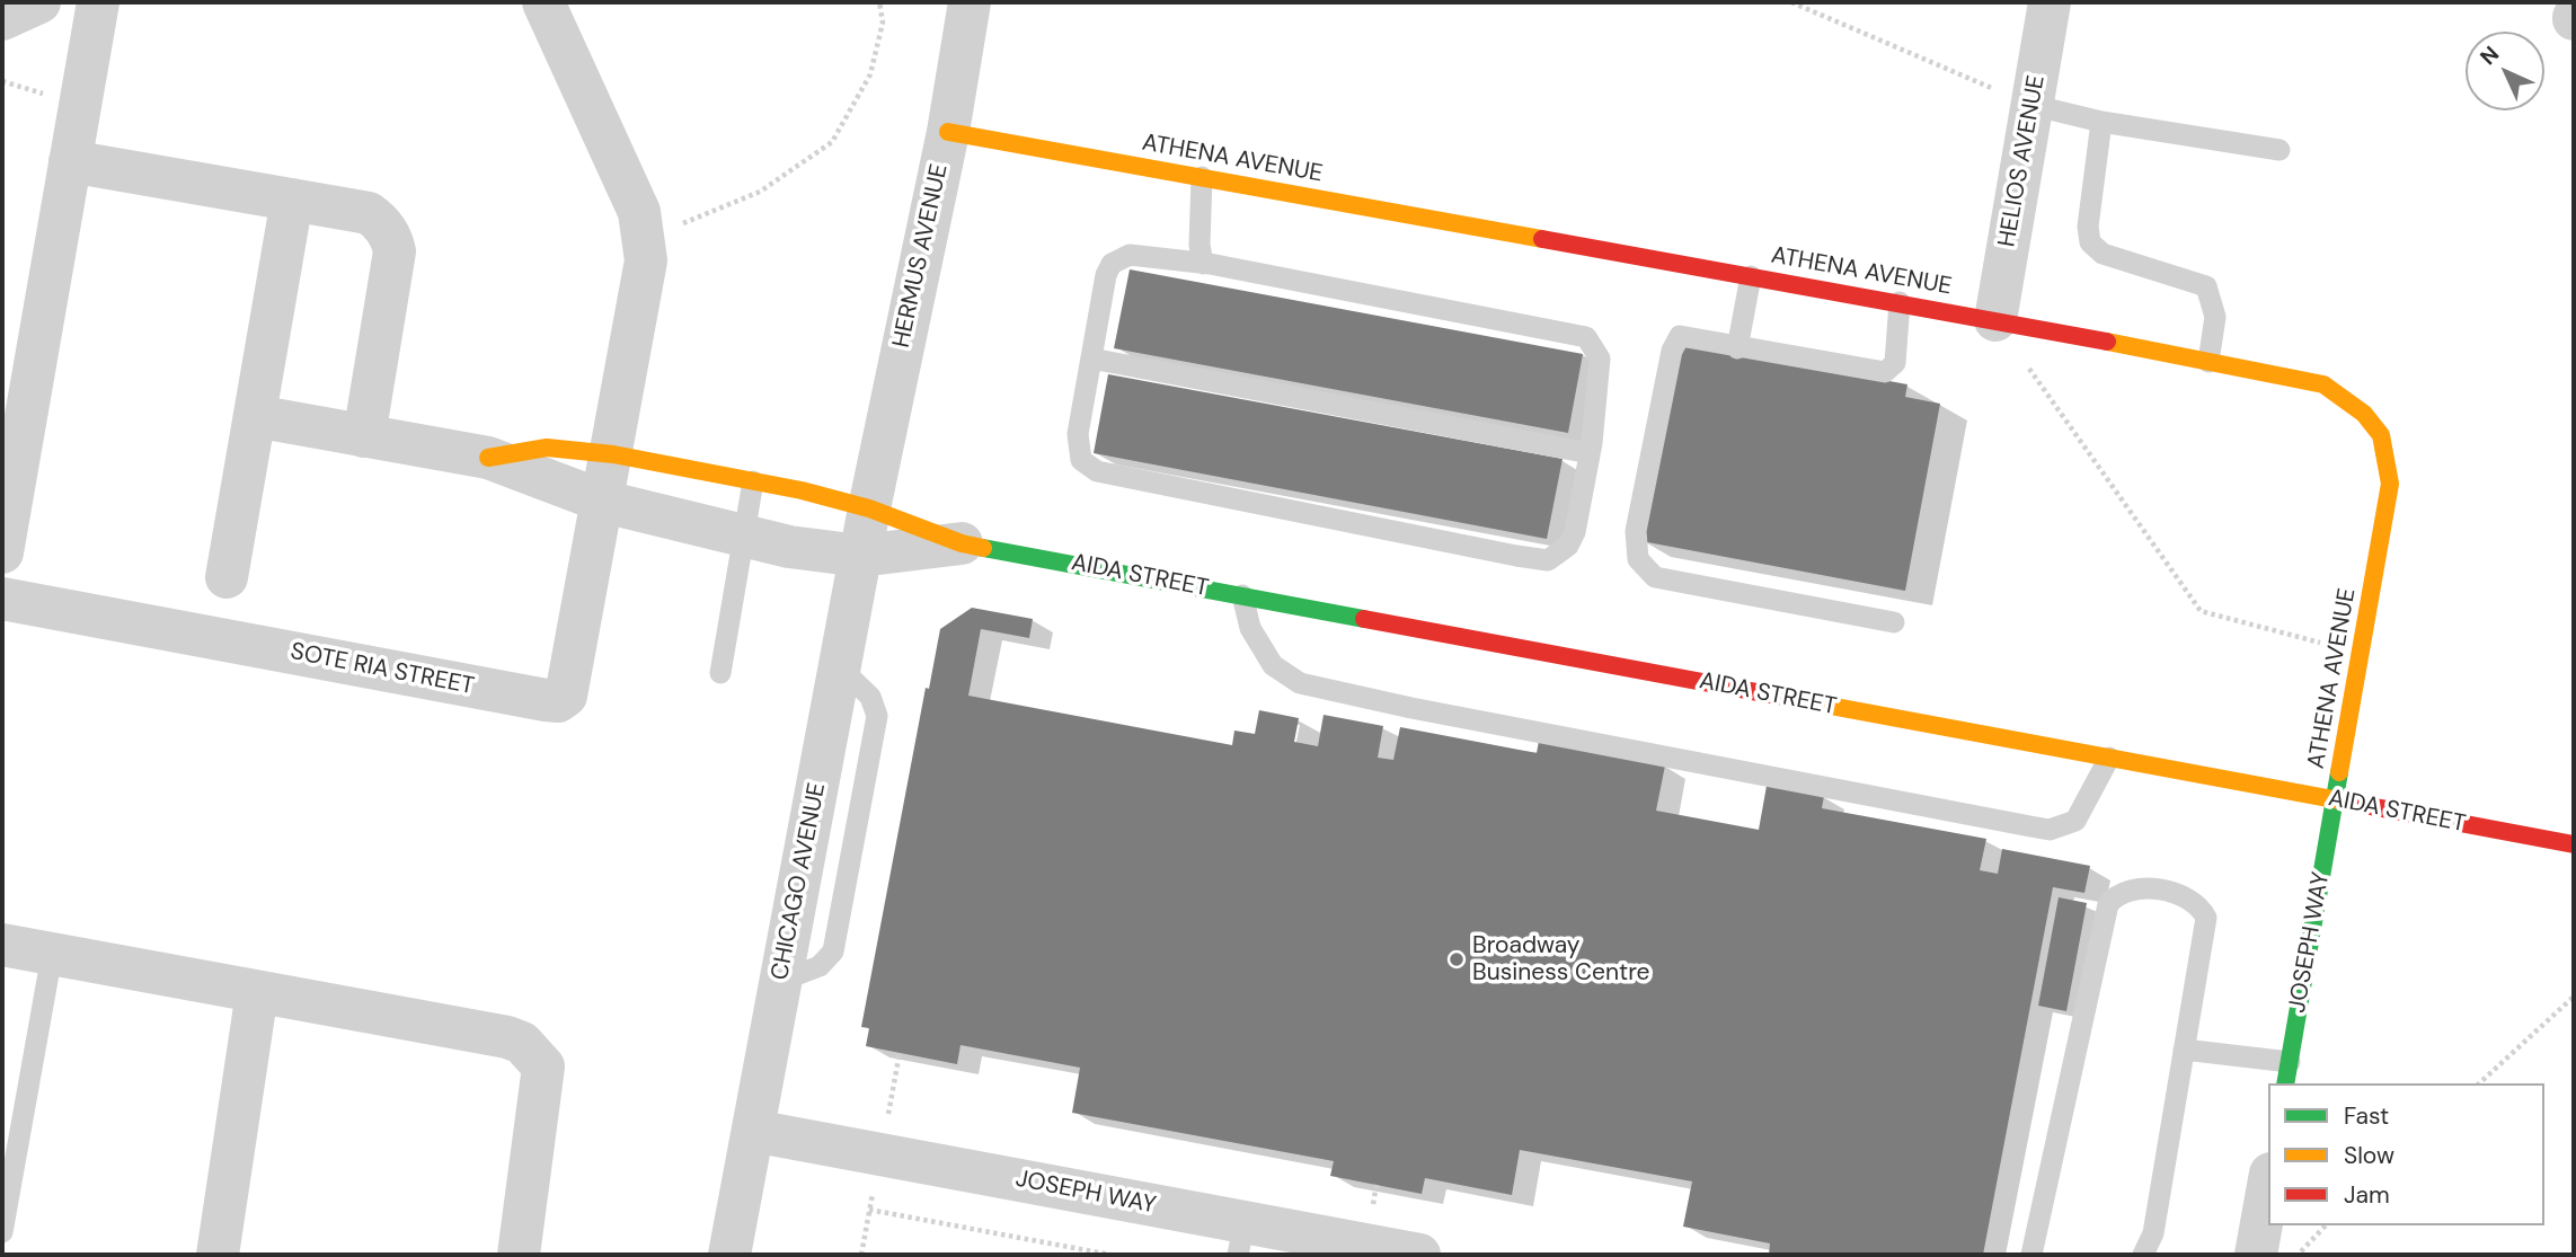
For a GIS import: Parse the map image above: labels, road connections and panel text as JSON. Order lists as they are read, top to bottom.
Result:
{
  "streets": {
    "street": [
      "ATHENA AVENUE",
      "HELIOS AVENUE",
      "HERMUS AVENUE",
      "AIDA STREET",
      "SOTE RIA STREET",
      "CHICAGO AVENUE",
      "JOSEPH WAY"
    ]
  },
  "crossings": [
    ["ATHENA AVENUE", "HELIOS AVENUE"],
    ["ATHENA AVENUE", "HERMUS AVENUE"],
    ["ATHENA AVENUE", "AIDA STREET"],
    ["ATHENA AVENUE", "JOSEPH WAY"],
    ["HERMUS AVENUE", "AIDA STREET"],
    ["HERMUS AVENUE", "CHICAGO AVENUE"],
    ["AIDA STREET", "CHICAGO AVENUE"],
    ["AIDA STREET", "JOSEPH WAY"],
    ["CHICAGO AVENUE", "JOSEPH WAY"]
  ],
  "places": ["Broadway Business Centre"],
  "legend": ["Fast", "Slow", "Jam"],
  "north": "top left"
}
